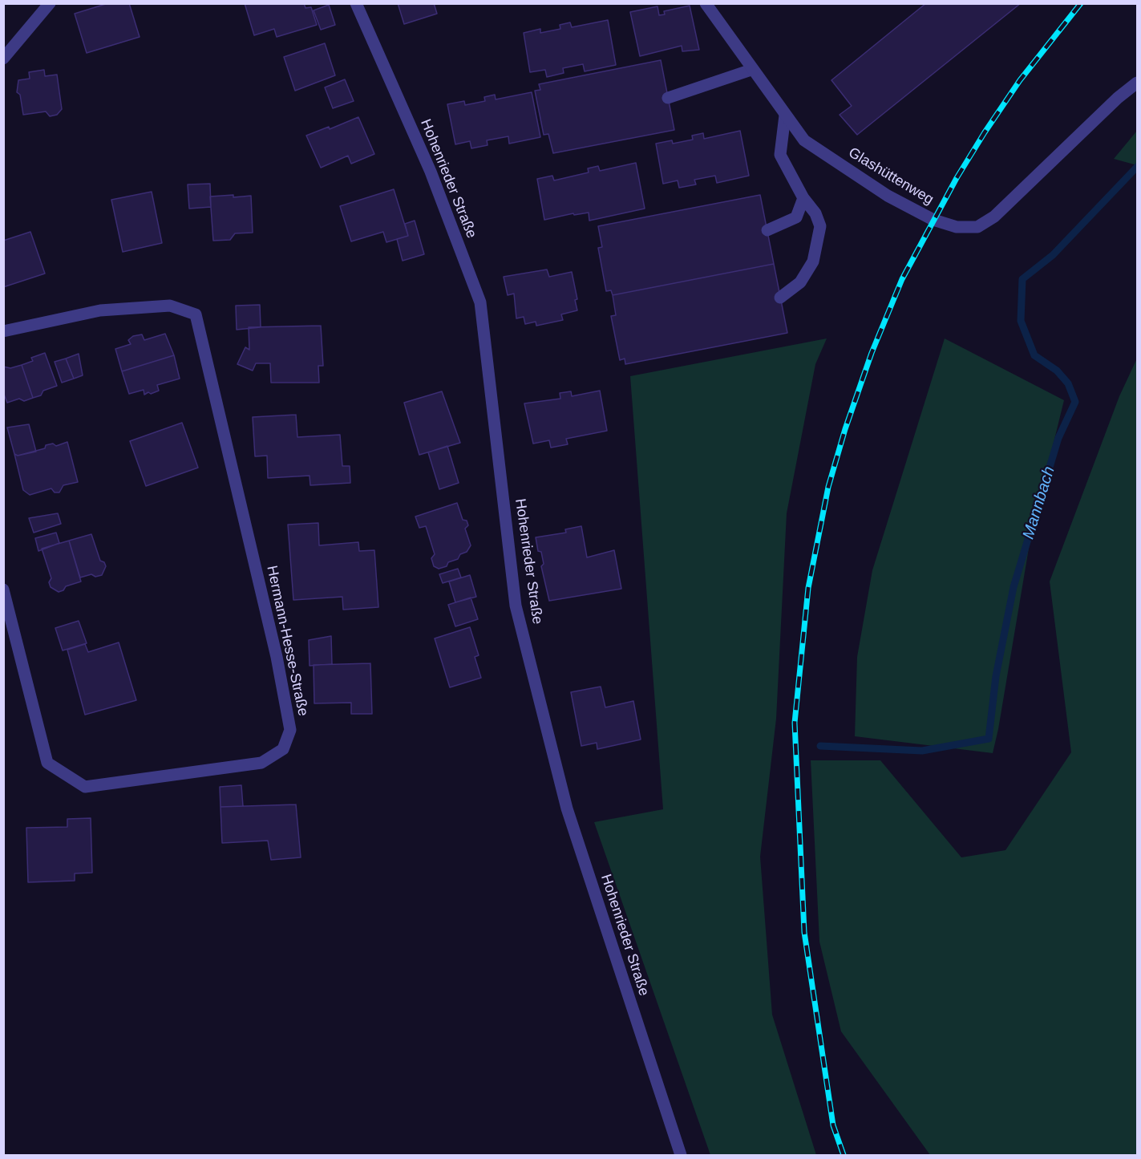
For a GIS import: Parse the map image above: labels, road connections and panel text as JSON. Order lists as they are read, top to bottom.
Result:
{
  "streets": {
    "street": ["Glashüttenweg", "Hohenrieder Straße", "Hermann-Hesse-Straße"]
  },
  "water": ["Mannbach"]
}
